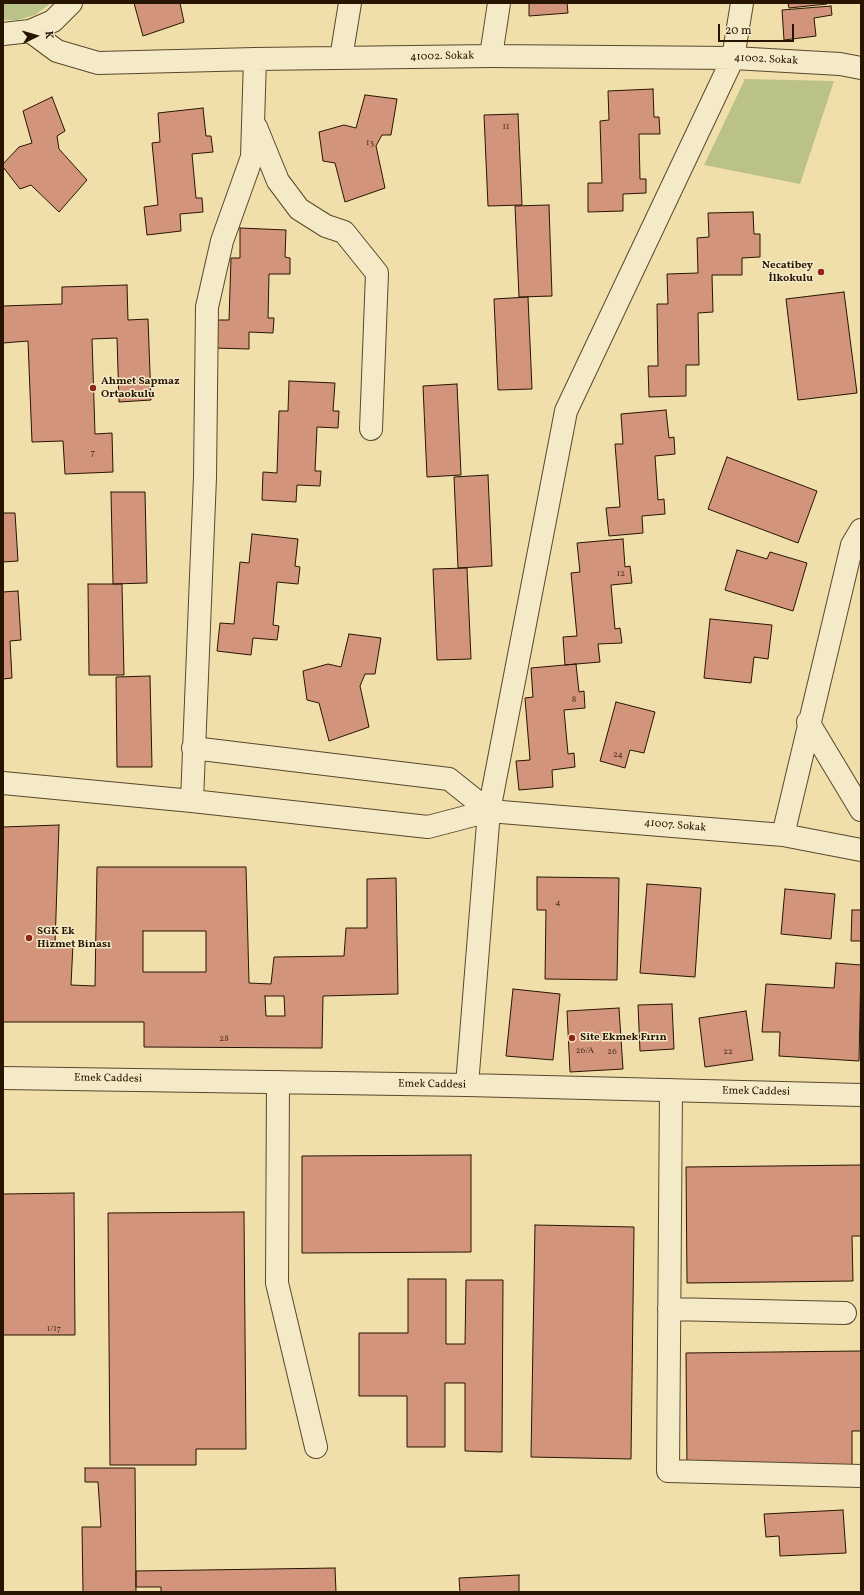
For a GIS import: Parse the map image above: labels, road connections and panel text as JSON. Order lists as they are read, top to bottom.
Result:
{
  "streets": {
    "street": ["41002. Sokak", "41007. Sokak", "Emek Caddesi"]
  },
  "places": [
    "Necatibey İlkokulu",
    "Ahmet Sapmaz Ortaokulu",
    "SGK Ek Hizmet Binası",
    "Site Ekmek Fırın"
  ],
  "house_numbers": [
    "11",
    "13",
    "7",
    "12",
    "8",
    "24",
    "4",
    "28",
    "26/A",
    "26",
    "22",
    "1/17"
  ],
  "scale_bar": "20 m",
  "north": "right"
}
